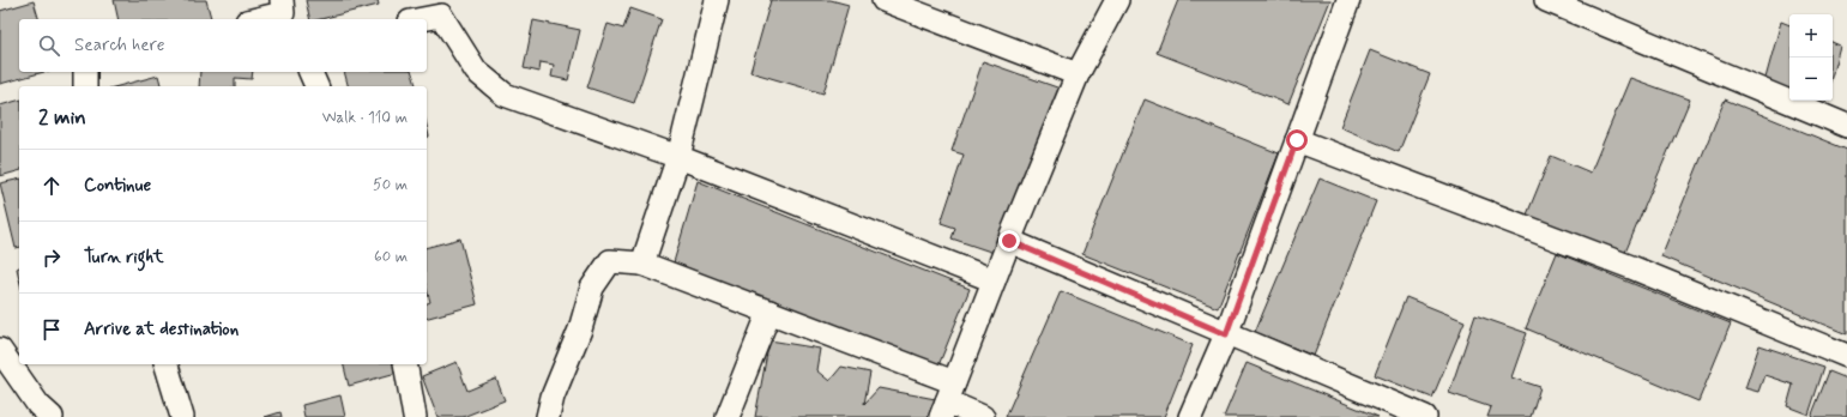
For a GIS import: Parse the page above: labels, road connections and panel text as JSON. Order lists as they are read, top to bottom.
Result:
{
  "page": {
    "map_buttons": ["+", "−"],
    "search": "Search here",
    "heading": ["2 min", "Walk · 110 m"],
    "list": [
      ["Continue", "50 m"],
      ["Turn right", "60 m"],
      "Arrive at destination"
    ]
  }
}
